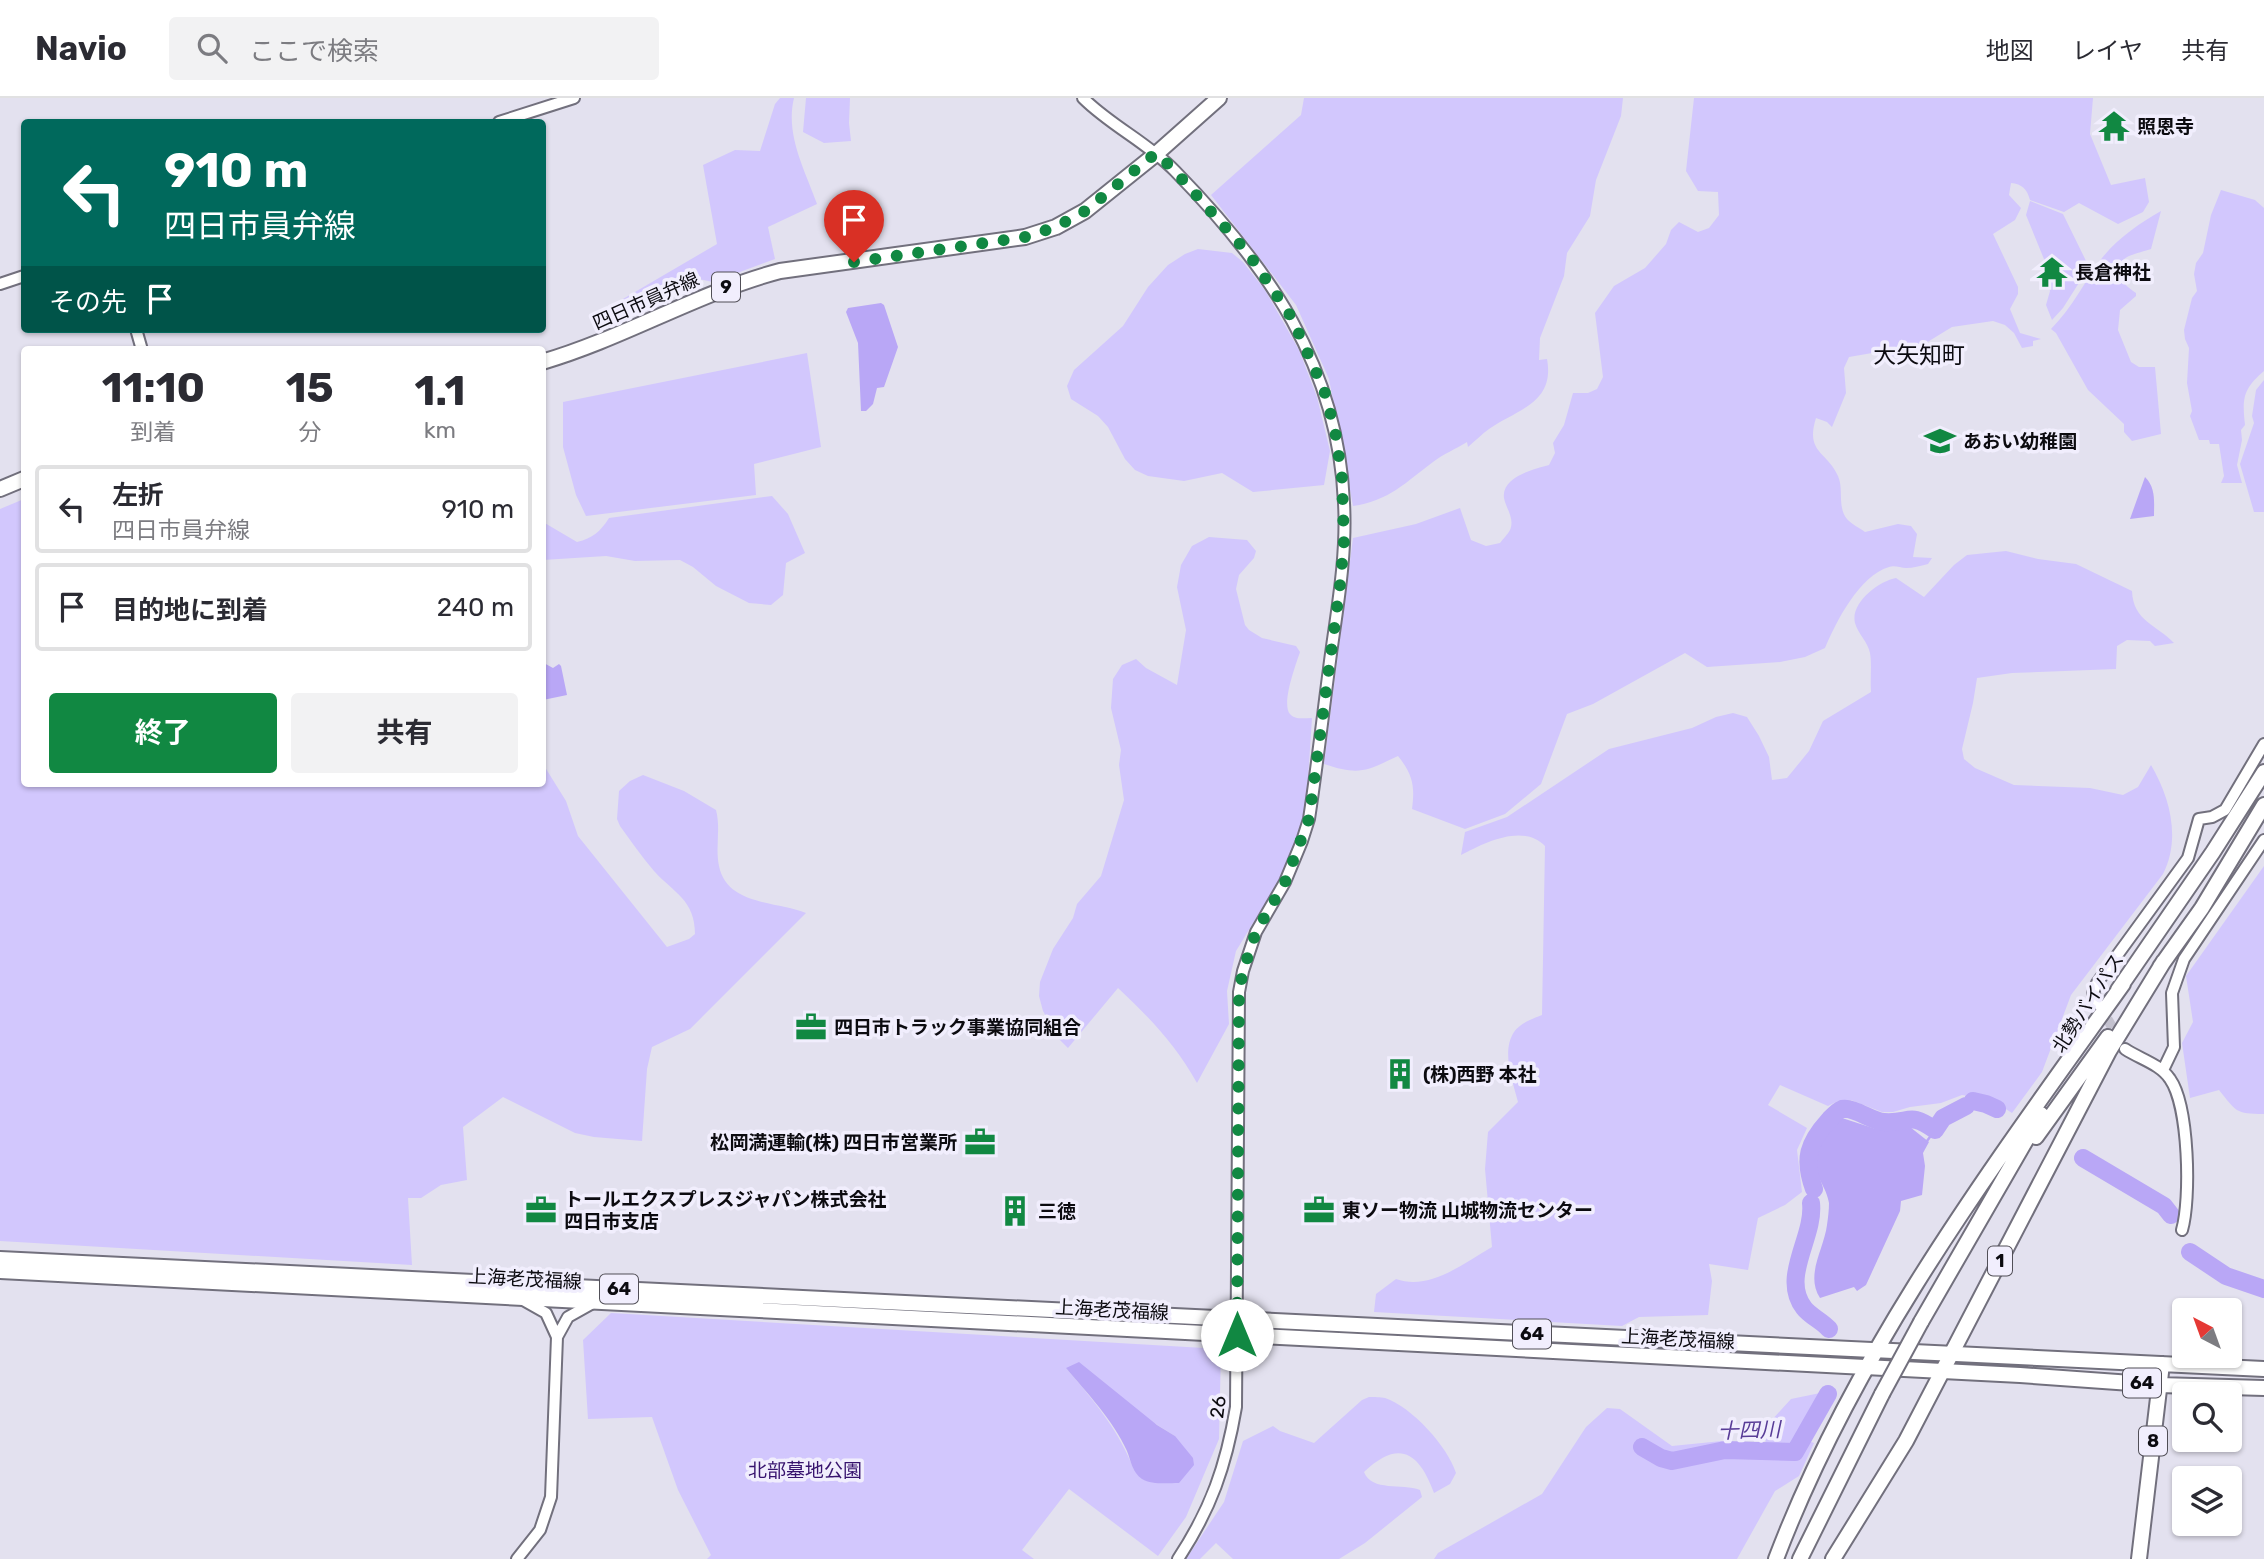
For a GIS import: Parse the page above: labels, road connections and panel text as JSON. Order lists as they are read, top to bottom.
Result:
{
  "streets": {
    "main road": [
      "9",
      "四日市員弁線",
      "北勢バイパス",
      "1",
      "上海老茂福線",
      "64",
      "8"
    ],
    "street": ["26"]
  },
  "crossings": [
    ["四日市員弁線", "26"],
    ["北勢バイパス", "1"],
    ["1", "上海老茂福線"],
    ["上海老茂福線", "26"],
    ["上海老茂福線", "8"]
  ],
  "districts": ["大矢知町"],
  "water": ["十四川"],
  "parks": ["北部墓地公園"],
  "places": {
    "temple": ["照恩寺", "長倉神社"],
    "school or university": ["あおい幼稚園"],
    "office": [
      "四日市トラック事業協同組合",
      "松岡満運輸(株) 四日市営業所",
      "トールエクスプレスジャパン株式会社 四日市支店",
      "東ソー物流 山城物流センター"
    ],
    "building": ["(株)西野 本社", "三徳"]
  },
  "north": "top left",
  "page": {
    "header": "Navio",
    "search": "ここで検索",
    "nav": ["地図", "レイヤ", "共有"],
    "turn": ["910 m", "四日市員弁線"],
    "then": "その先",
    "eta": [
      "11:10",
      "到着",
      "15",
      "分",
      "1.1",
      "km"
    ],
    "list": [
      {
        "name": "左折",
        "note": "四日市員弁線",
        "value": "910 m"
      },
      {
        "name": "目的地に到着",
        "value": "240 m"
      }
    ],
    "buttons": ["終了", "共有"]
  }
}
